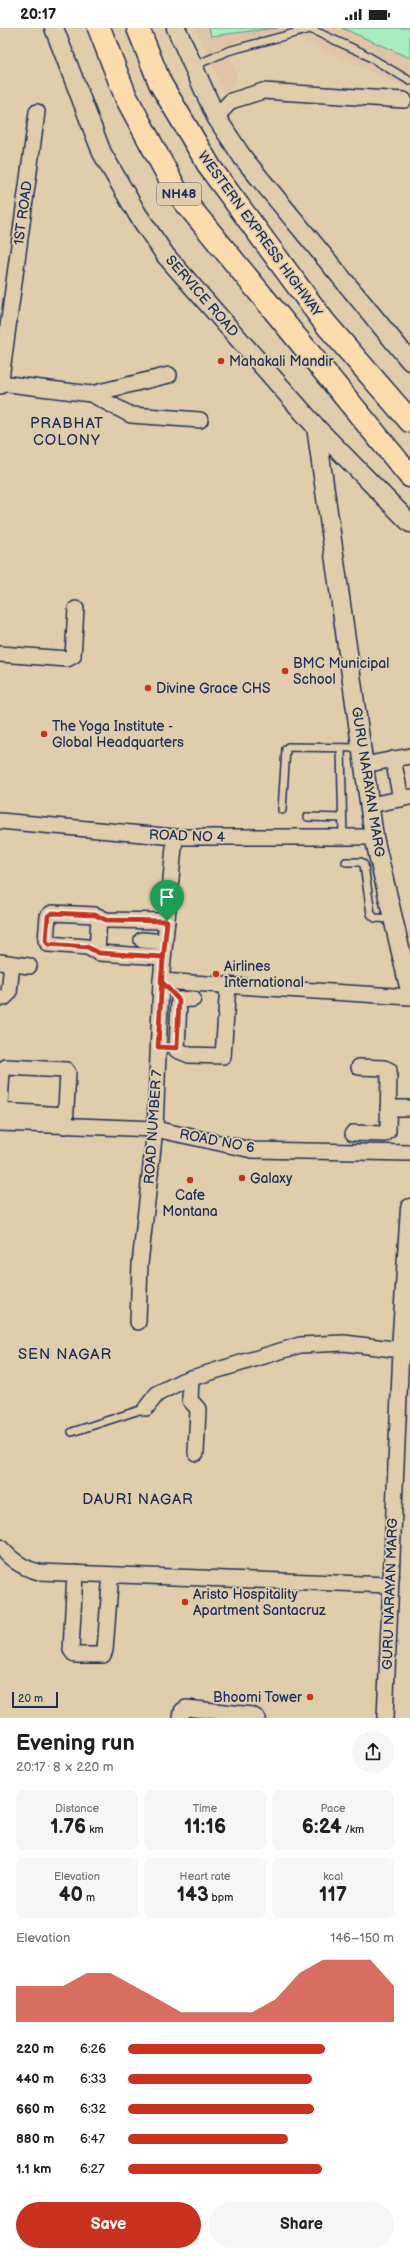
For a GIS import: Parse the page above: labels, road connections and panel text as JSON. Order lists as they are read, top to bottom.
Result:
{
  "streets": {
    "highway": ["NH48", "WESTERN EXPRESS HIGHWAY"],
    "street": [
      "1ST ROAD",
      "SERVICE ROAD",
      "GURU NARAYAN MARG",
      "ROAD NO 4",
      "ROAD NUMBER 7",
      "ROAD NO 6"
    ]
  },
  "crossings": [
    ["SERVICE ROAD", "GURU NARAYAN MARG"],
    ["GURU NARAYAN MARG", "ROAD NO 4"],
    ["ROAD NO 4", "ROAD NUMBER 7"],
    ["ROAD NUMBER 7", "ROAD NO 6"]
  ],
  "districts": ["PRABHAT COLONY", "SEN NAGAR", "DAURI NAGAR"],
  "places": [
    "Mahakali Mandir",
    "BMC Municipal School",
    "Divine Grace CHS",
    "The Yoga Institute - Global Headquarters",
    "Airlines International",
    "Galaxy",
    "Cafe Montana",
    "Aristo Hospitality Apartment Santacruz",
    "Bhoomi Tower"
  ],
  "scale_bar": "20 m",
  "page": {
    "status": "20:17",
    "scale": "20 m",
    "heading": ["Evening run", "20:17 · 8 × 220 m"],
    "stats": [
      ["Distance", "1.76 km"],
      ["Time", "11:16"],
      ["Pace", "6:24 /km"],
      ["Elevation", "40 m"],
      ["Heart rate", "143 bpm"],
      ["kcal", "117"]
    ],
    "chart": ["Elevation", "146–150 m"],
    "list": [
      {
        "name": "220 m",
        "note": "6:26"
      },
      {
        "name": "440 m",
        "note": "6:33"
      },
      {
        "name": "660 m",
        "note": "6:32"
      },
      {
        "name": "880 m",
        "note": "6:47"
      },
      {
        "name": "1.1 km",
        "note": "6:27"
      }
    ],
    "buttons": ["Save", "Share"]
  }
}
